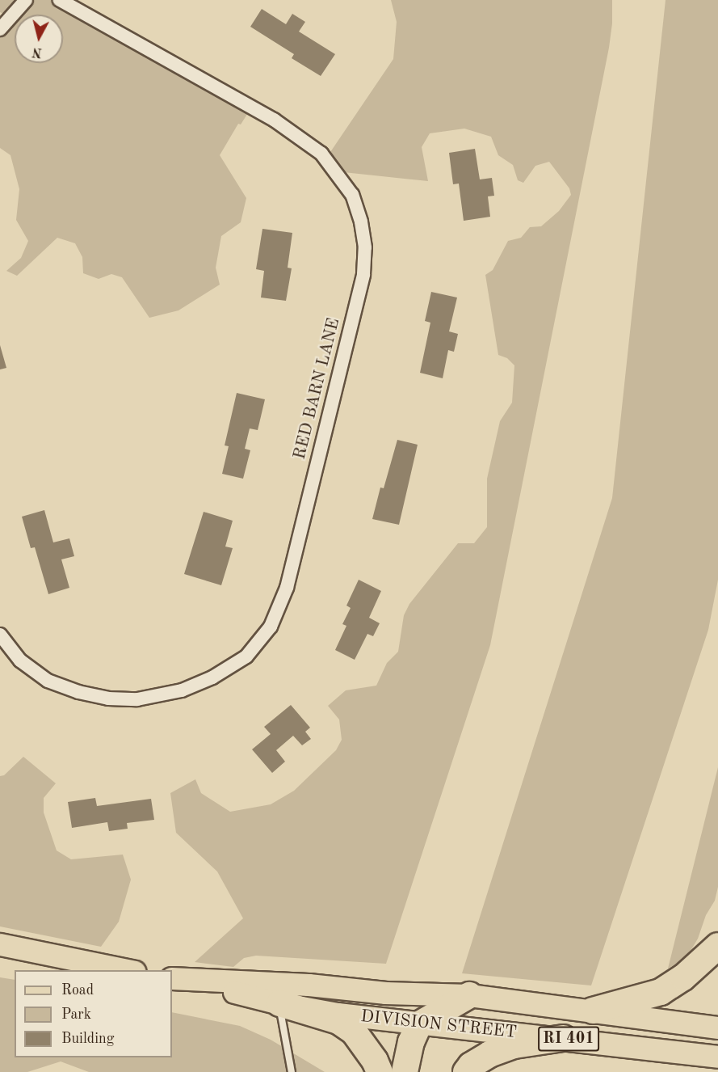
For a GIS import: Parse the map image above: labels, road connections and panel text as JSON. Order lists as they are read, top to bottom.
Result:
{
  "streets": {
    "main road": ["DIVISION STREET", "RI 401"],
    "street": ["RED BARN LANE"]
  },
  "legend": ["Road", "Park", "Building"],
  "north": "bottom"
}
